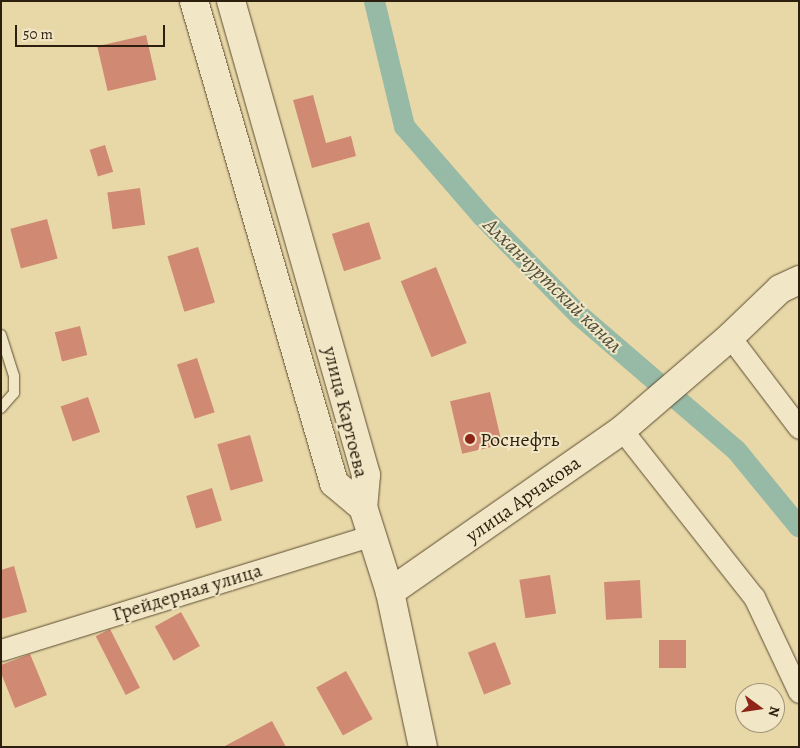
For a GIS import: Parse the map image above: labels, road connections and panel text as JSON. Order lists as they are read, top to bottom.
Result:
{
  "streets": {
    "main road": ["улица Картоева", "улица Арчакова"],
    "street": ["Грейдерная улица"]
  },
  "water": ["Алханчуртский канал"],
  "places": ["Роснефть"],
  "scale_bar": "50 m",
  "north": "right"
}
